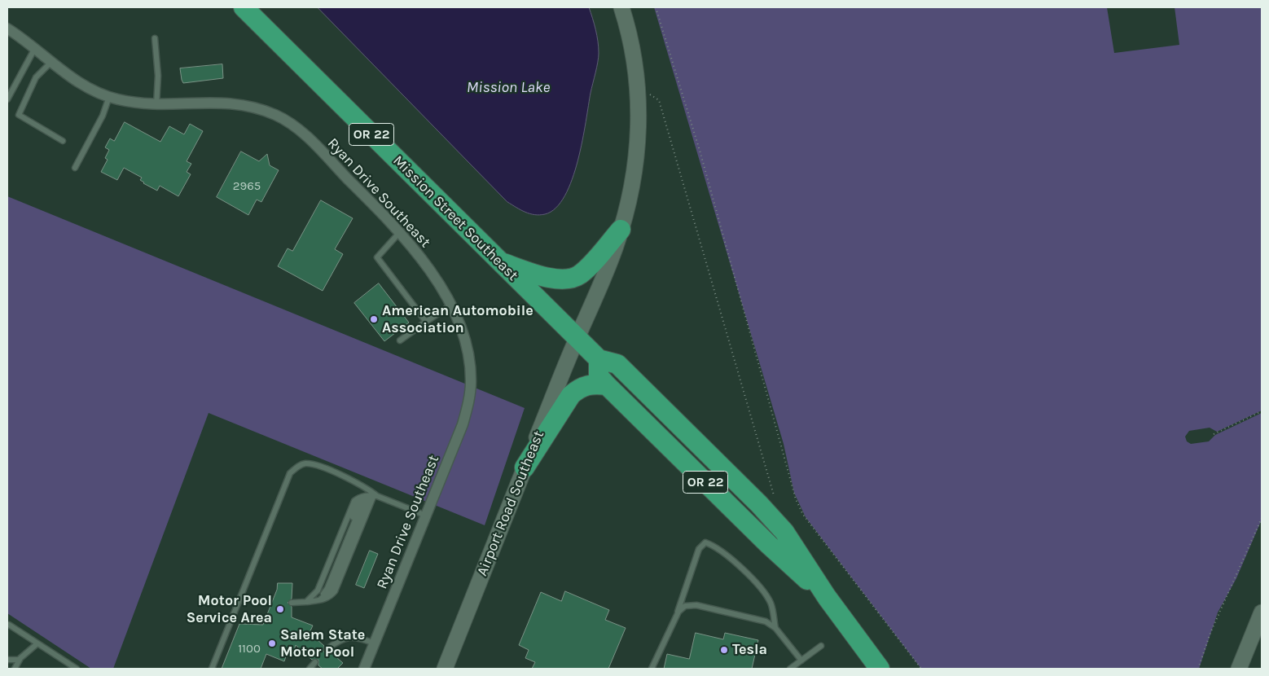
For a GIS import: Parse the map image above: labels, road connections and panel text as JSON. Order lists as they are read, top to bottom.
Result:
{
  "streets": {
    "highway": ["OR 22", "Mission Street Southeast"],
    "main road": ["Airport Road Southeast"],
    "street": ["Ryan Drive Southeast"]
  },
  "crossings": [
    ["OR 22", "Mission Street Southeast"],
    ["OR 22", "Airport Road Southeast"],
    ["Mission Street Southeast", "Airport Road Southeast"]
  ],
  "water": ["Mission Lake"],
  "places": [
    "American Automobile Association",
    "Motor Pool Service Area",
    "Salem State Motor Pool",
    "Tesla"
  ],
  "house_numbers": ["2965", "1100"]
}
